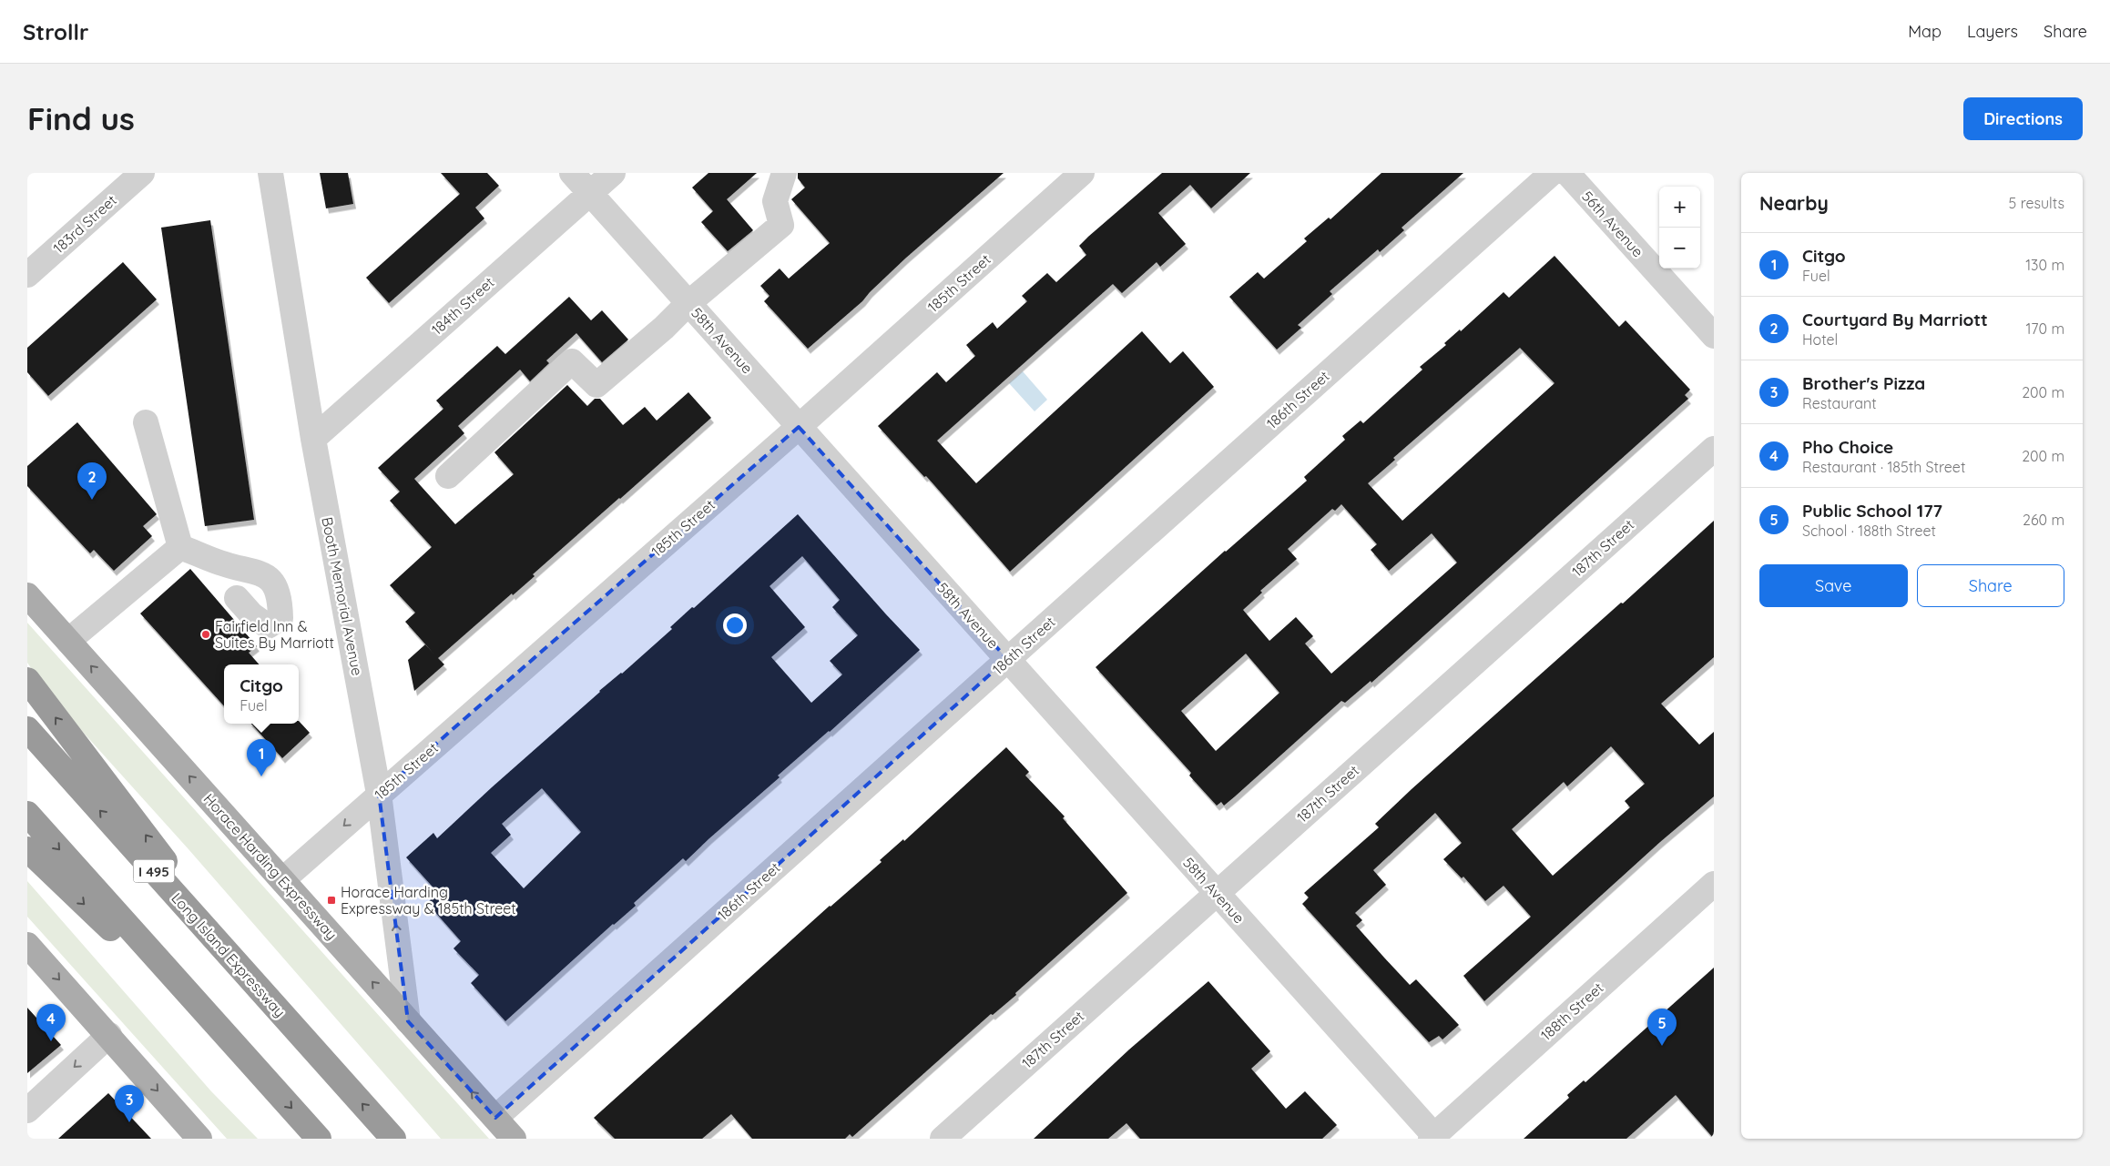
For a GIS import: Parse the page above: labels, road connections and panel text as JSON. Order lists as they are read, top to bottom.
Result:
{
  "streets": {
    "highway": ["I 495", "Long Island Expressway"],
    "main road": ["Horace Harding Expressway"],
    "street": [
      "183rd Street",
      "56th Avenue",
      "185th Street",
      "184th Street",
      "58th Avenue",
      "186th Street",
      "187th Street",
      "Booth Memorial Avenue",
      "188th Street"
    ]
  },
  "crossings": [
    ["185th Street", "58th Avenue"],
    ["185th Street", "Booth Memorial Avenue"],
    ["185th Street", "Horace Harding Expressway"],
    ["184th Street", "58th Avenue"],
    ["184th Street", "Booth Memorial Avenue"],
    ["58th Avenue", "186th Street"],
    ["58th Avenue", "187th Street"],
    ["58th Avenue", "188th Street"],
    ["186th Street", "Horace Harding Expressway"],
    ["Booth Memorial Avenue", "Horace Harding Expressway"]
  ],
  "one_way": ["Horace Harding Expressway"],
  "places": {
    "other": ["Fairfield Inn & Suites By Marriott"],
    "transit": ["Horace Harding Expressway & 185th Street"]
  },
  "page": {
    "header": "Strollr",
    "nav": ["Map", "Layers", "Share"],
    "buttons": [
      "Directions",
      ["Save", "Share"]
    ],
    "title": "Find us",
    "heading": ["Nearby", "5 results"],
    "map_buttons": ["+", "−"],
    "list": [
      {
        "mark": "1",
        "name": "Citgo",
        "note": "Fuel",
        "value": "130 m"
      },
      {
        "mark": "2",
        "name": "Courtyard By Marriott",
        "note": "Hotel",
        "value": "170 m"
      },
      {
        "mark": "3",
        "name": "Brother's Pizza",
        "note": "Restaurant",
        "value": "200 m"
      },
      {
        "mark": "4",
        "name": "Pho Choice",
        "note": "Restaurant · 185th Street",
        "value": "200 m"
      },
      {
        "mark": "5",
        "name": "Public School 177",
        "note": "School · 188th Street",
        "value": "260 m"
      }
    ],
    "pins": [
      "2",
      "1",
      "4",
      "5",
      "3"
    ],
    "popup": ["Citgo", "Fuel"]
  }
}
